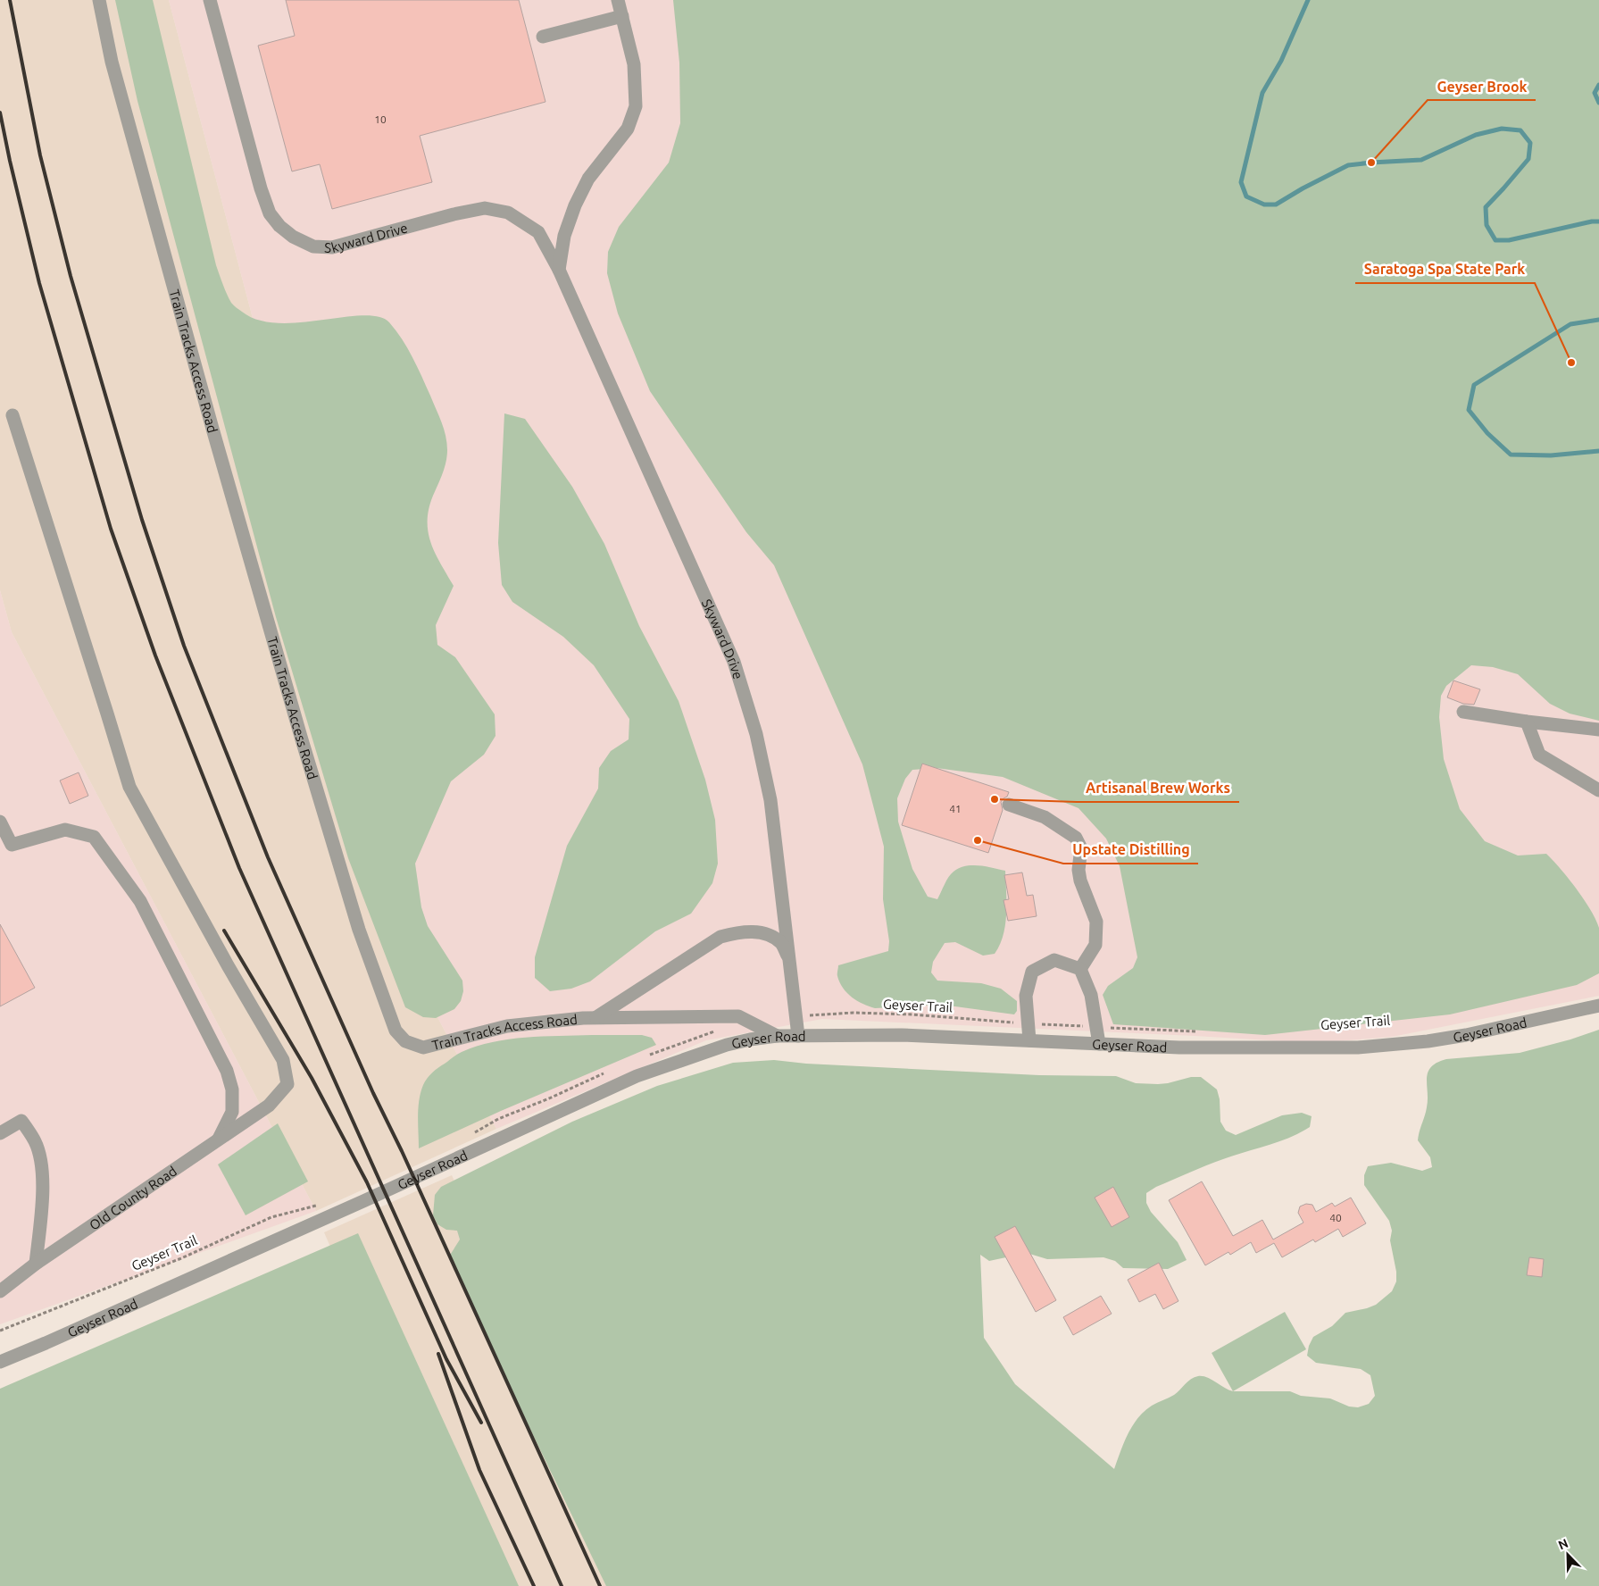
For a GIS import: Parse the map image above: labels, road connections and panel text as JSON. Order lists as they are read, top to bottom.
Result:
{
  "streets": {
    "street": [
      "Skyward Drive",
      "Train Tracks Access Road",
      "Geyser Road",
      "Old County Road"
    ],
    "path": ["Geyser Trail"]
  },
  "crossings": [
    ["Skyward Drive", "Geyser Road"],
    ["Train Tracks Access Road", "Geyser Road"]
  ],
  "places": [
    "Geyser Brook",
    "Saratoga Spa State Park",
    "Artisanal Brew Works",
    "Upstate Distilling"
  ],
  "house_numbers": ["10", "41", "40"],
  "north": "top left"
}
